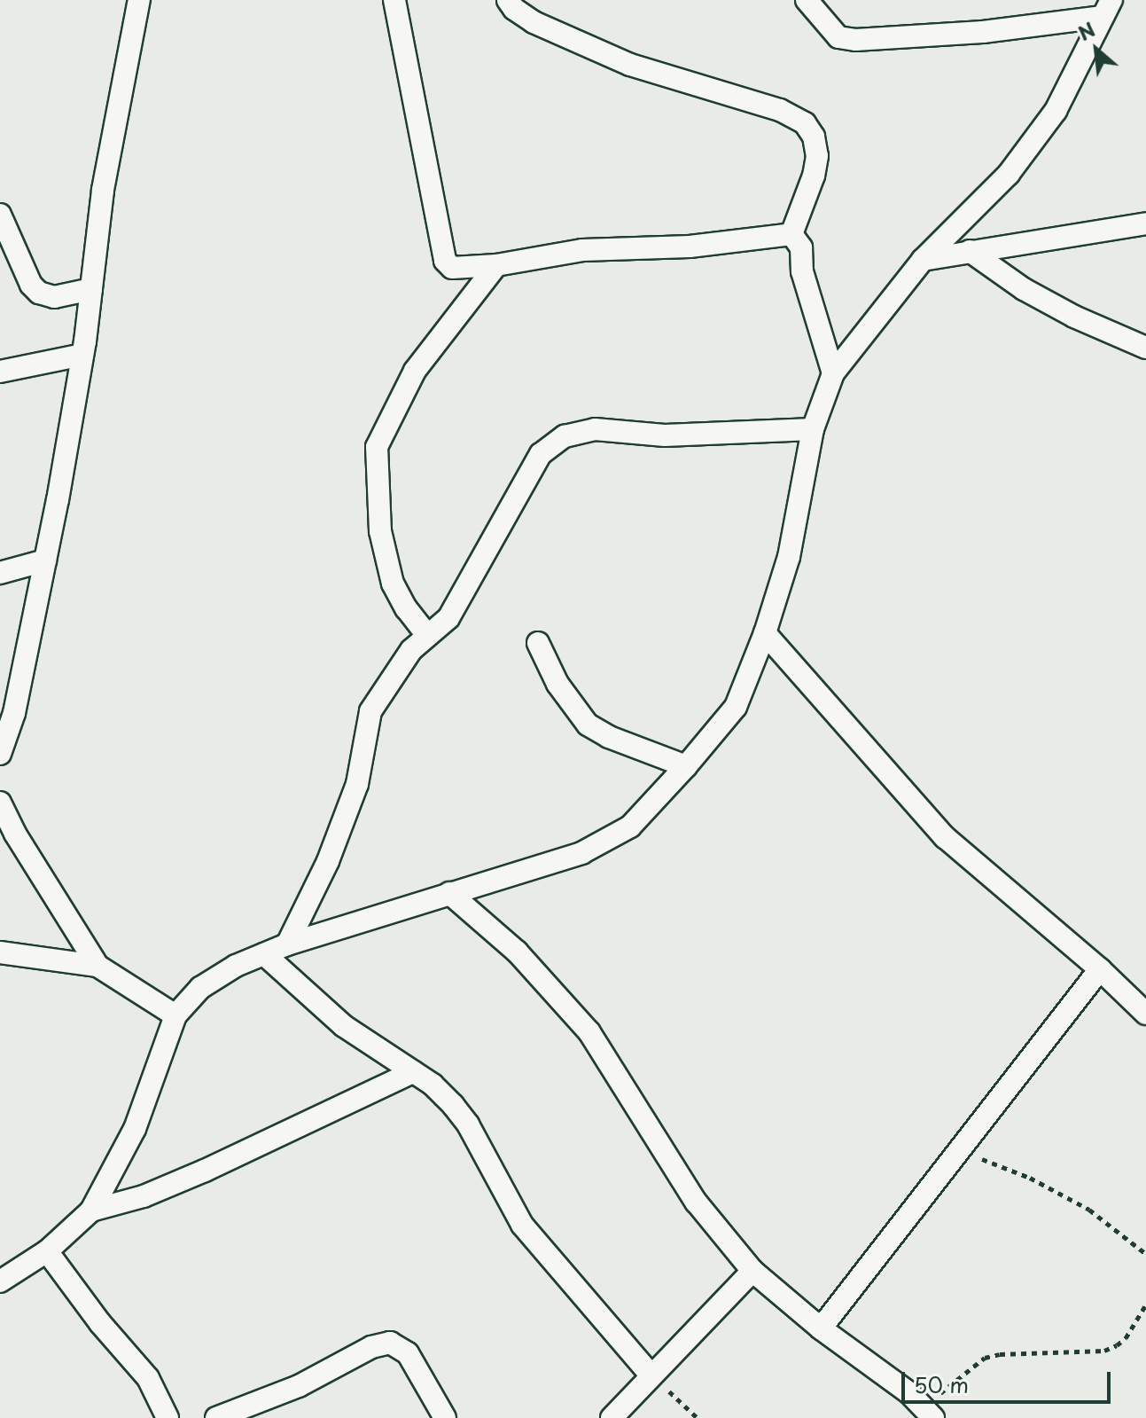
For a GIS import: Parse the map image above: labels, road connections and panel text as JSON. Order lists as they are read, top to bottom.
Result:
{
  "scale_bar": "50 m",
  "north": "top left"
}
